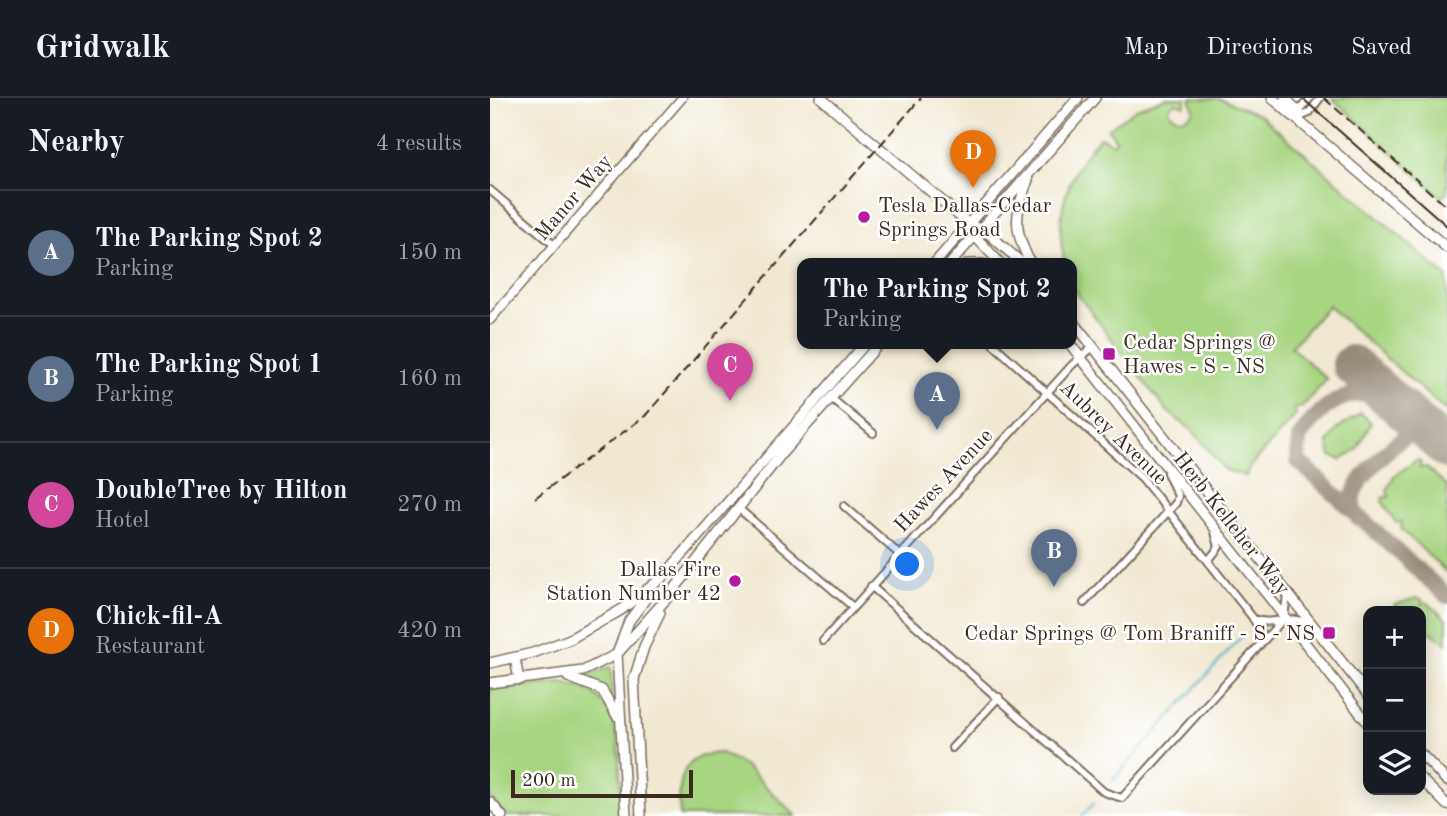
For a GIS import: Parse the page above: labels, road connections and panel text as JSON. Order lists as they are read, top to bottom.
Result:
{
  "streets": {
    "main road": ["Herb Kelleher Way"],
    "street": ["Manor Way", "Aubrey Avenue", "Hawes Avenue"]
  },
  "crossings": [
    ["Aubrey Avenue", "Hawes Avenue"],
    ["Hawes Avenue", "Herb Kelleher Way"]
  ],
  "places": {
    "other": ["Tesla Dallas-Cedar Springs Road", "Dallas Fire Station Number 42"],
    "transit": ["Cedar Springs @ Hawes - S - NS", "Cedar Springs @ Tom Braniff - S - NS"]
  },
  "scale_bar": "200 m",
  "page": {
    "header": "Gridwalk",
    "nav": ["Map", "Directions", "Saved"],
    "heading": ["Nearby", "4 results"],
    "pins": [
      "D",
      "C",
      "A",
      "B"
    ],
    "list": [
      {
        "mark": "A",
        "name": "The Parking Spot 2",
        "note": "Parking",
        "value": "150 m"
      },
      {
        "mark": "B",
        "name": "The Parking Spot 1",
        "note": "Parking",
        "value": "160 m"
      },
      {
        "mark": "C",
        "name": "DoubleTree by Hilton",
        "note": "Hotel",
        "value": "270 m"
      },
      {
        "mark": "D",
        "name": "Chick-fil-A",
        "note": "Restaurant",
        "value": "420 m"
      }
    ],
    "popup": ["The Parking Spot 2", "Parking"],
    "map_buttons": ["+", "−"],
    "scale": "200 m"
  }
}
